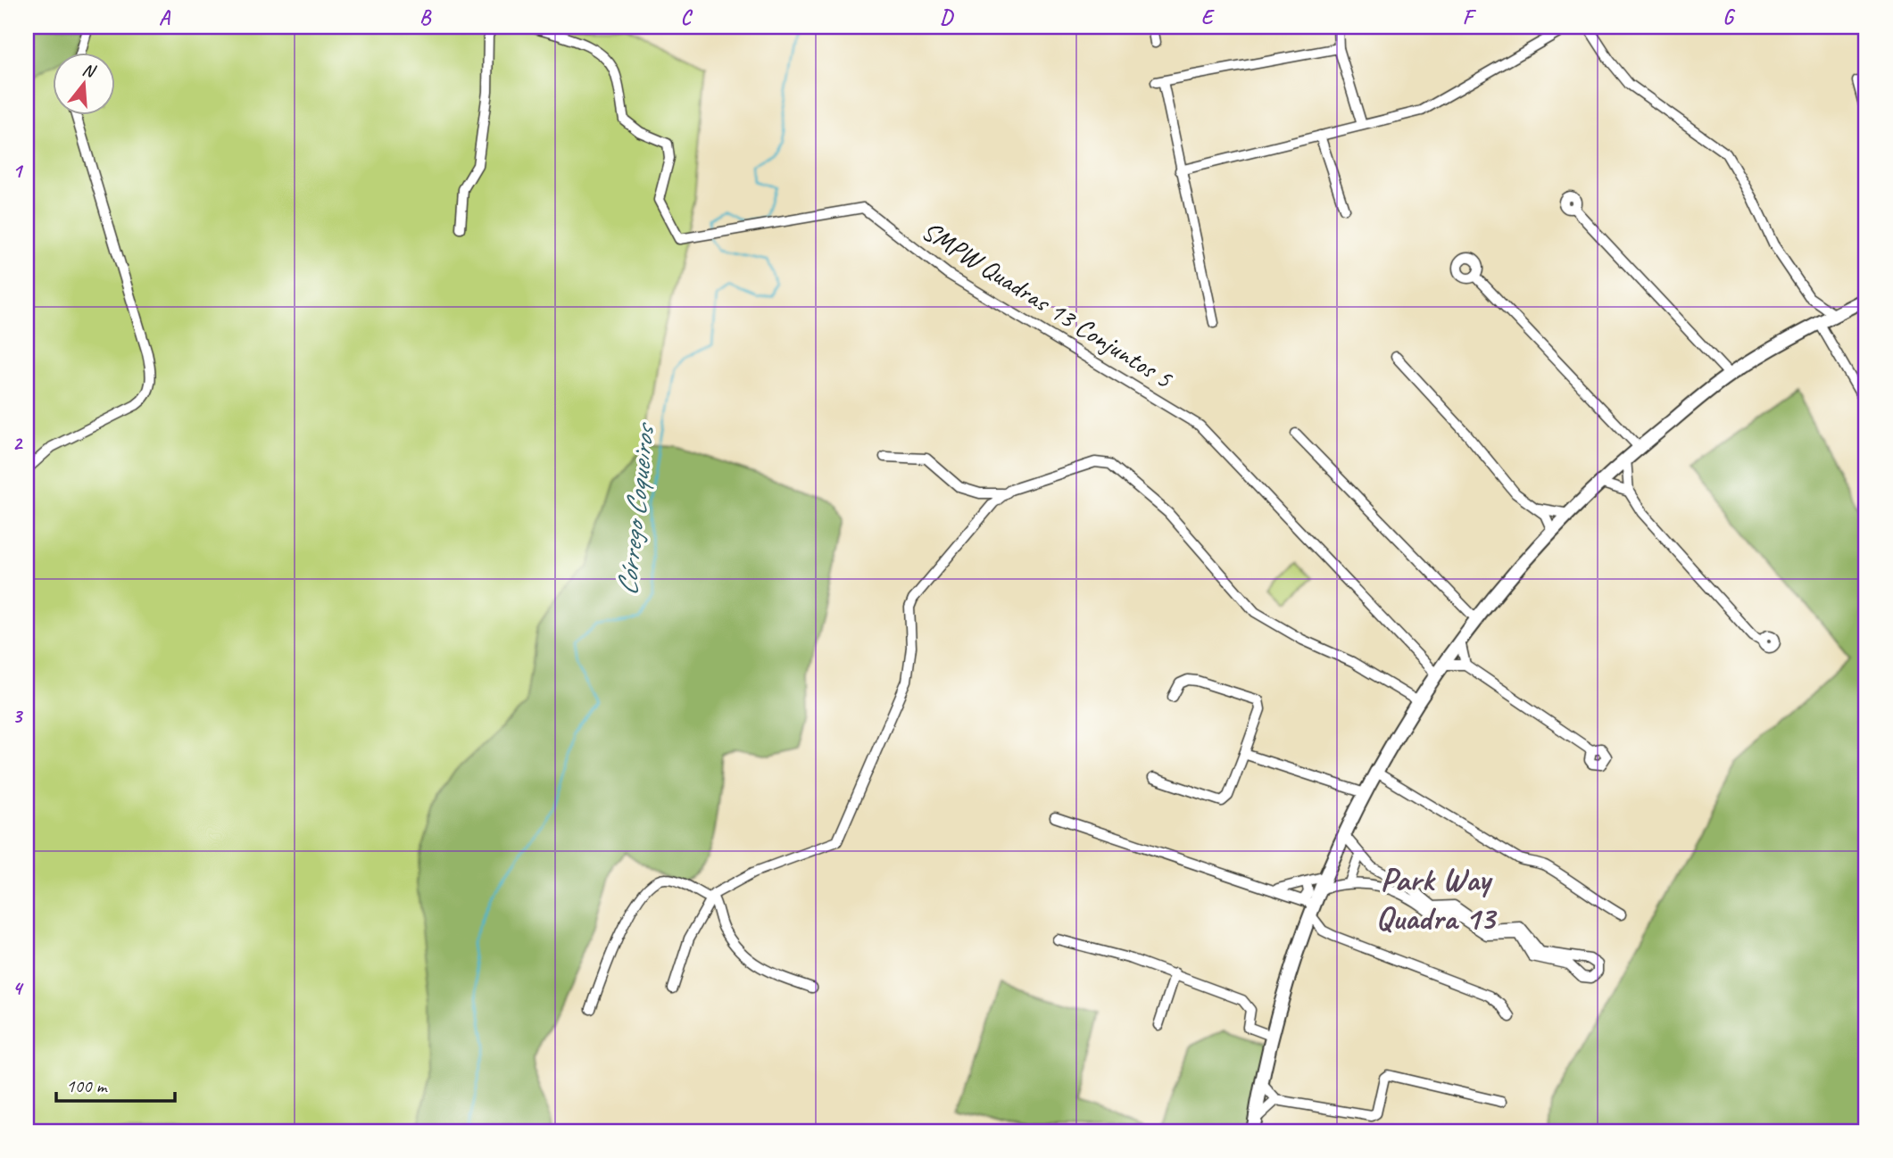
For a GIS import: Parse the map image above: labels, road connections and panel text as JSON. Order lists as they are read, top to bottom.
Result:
{
  "streets": {
    "street": ["SMPW Quadras 13 Conjuntos 5"]
  },
  "districts": ["Park Way Quadra 13"],
  "water": ["Córrego Coqueiros"],
  "scale_bar": "100 m",
  "north": "top",
  "grid": {
    "columns": [
      "A",
      "B",
      "C",
      "D",
      "E",
      "F",
      "G"
    ],
    "rows": [
      "1",
      "2",
      "3",
      "4"
    ]
  }
}
